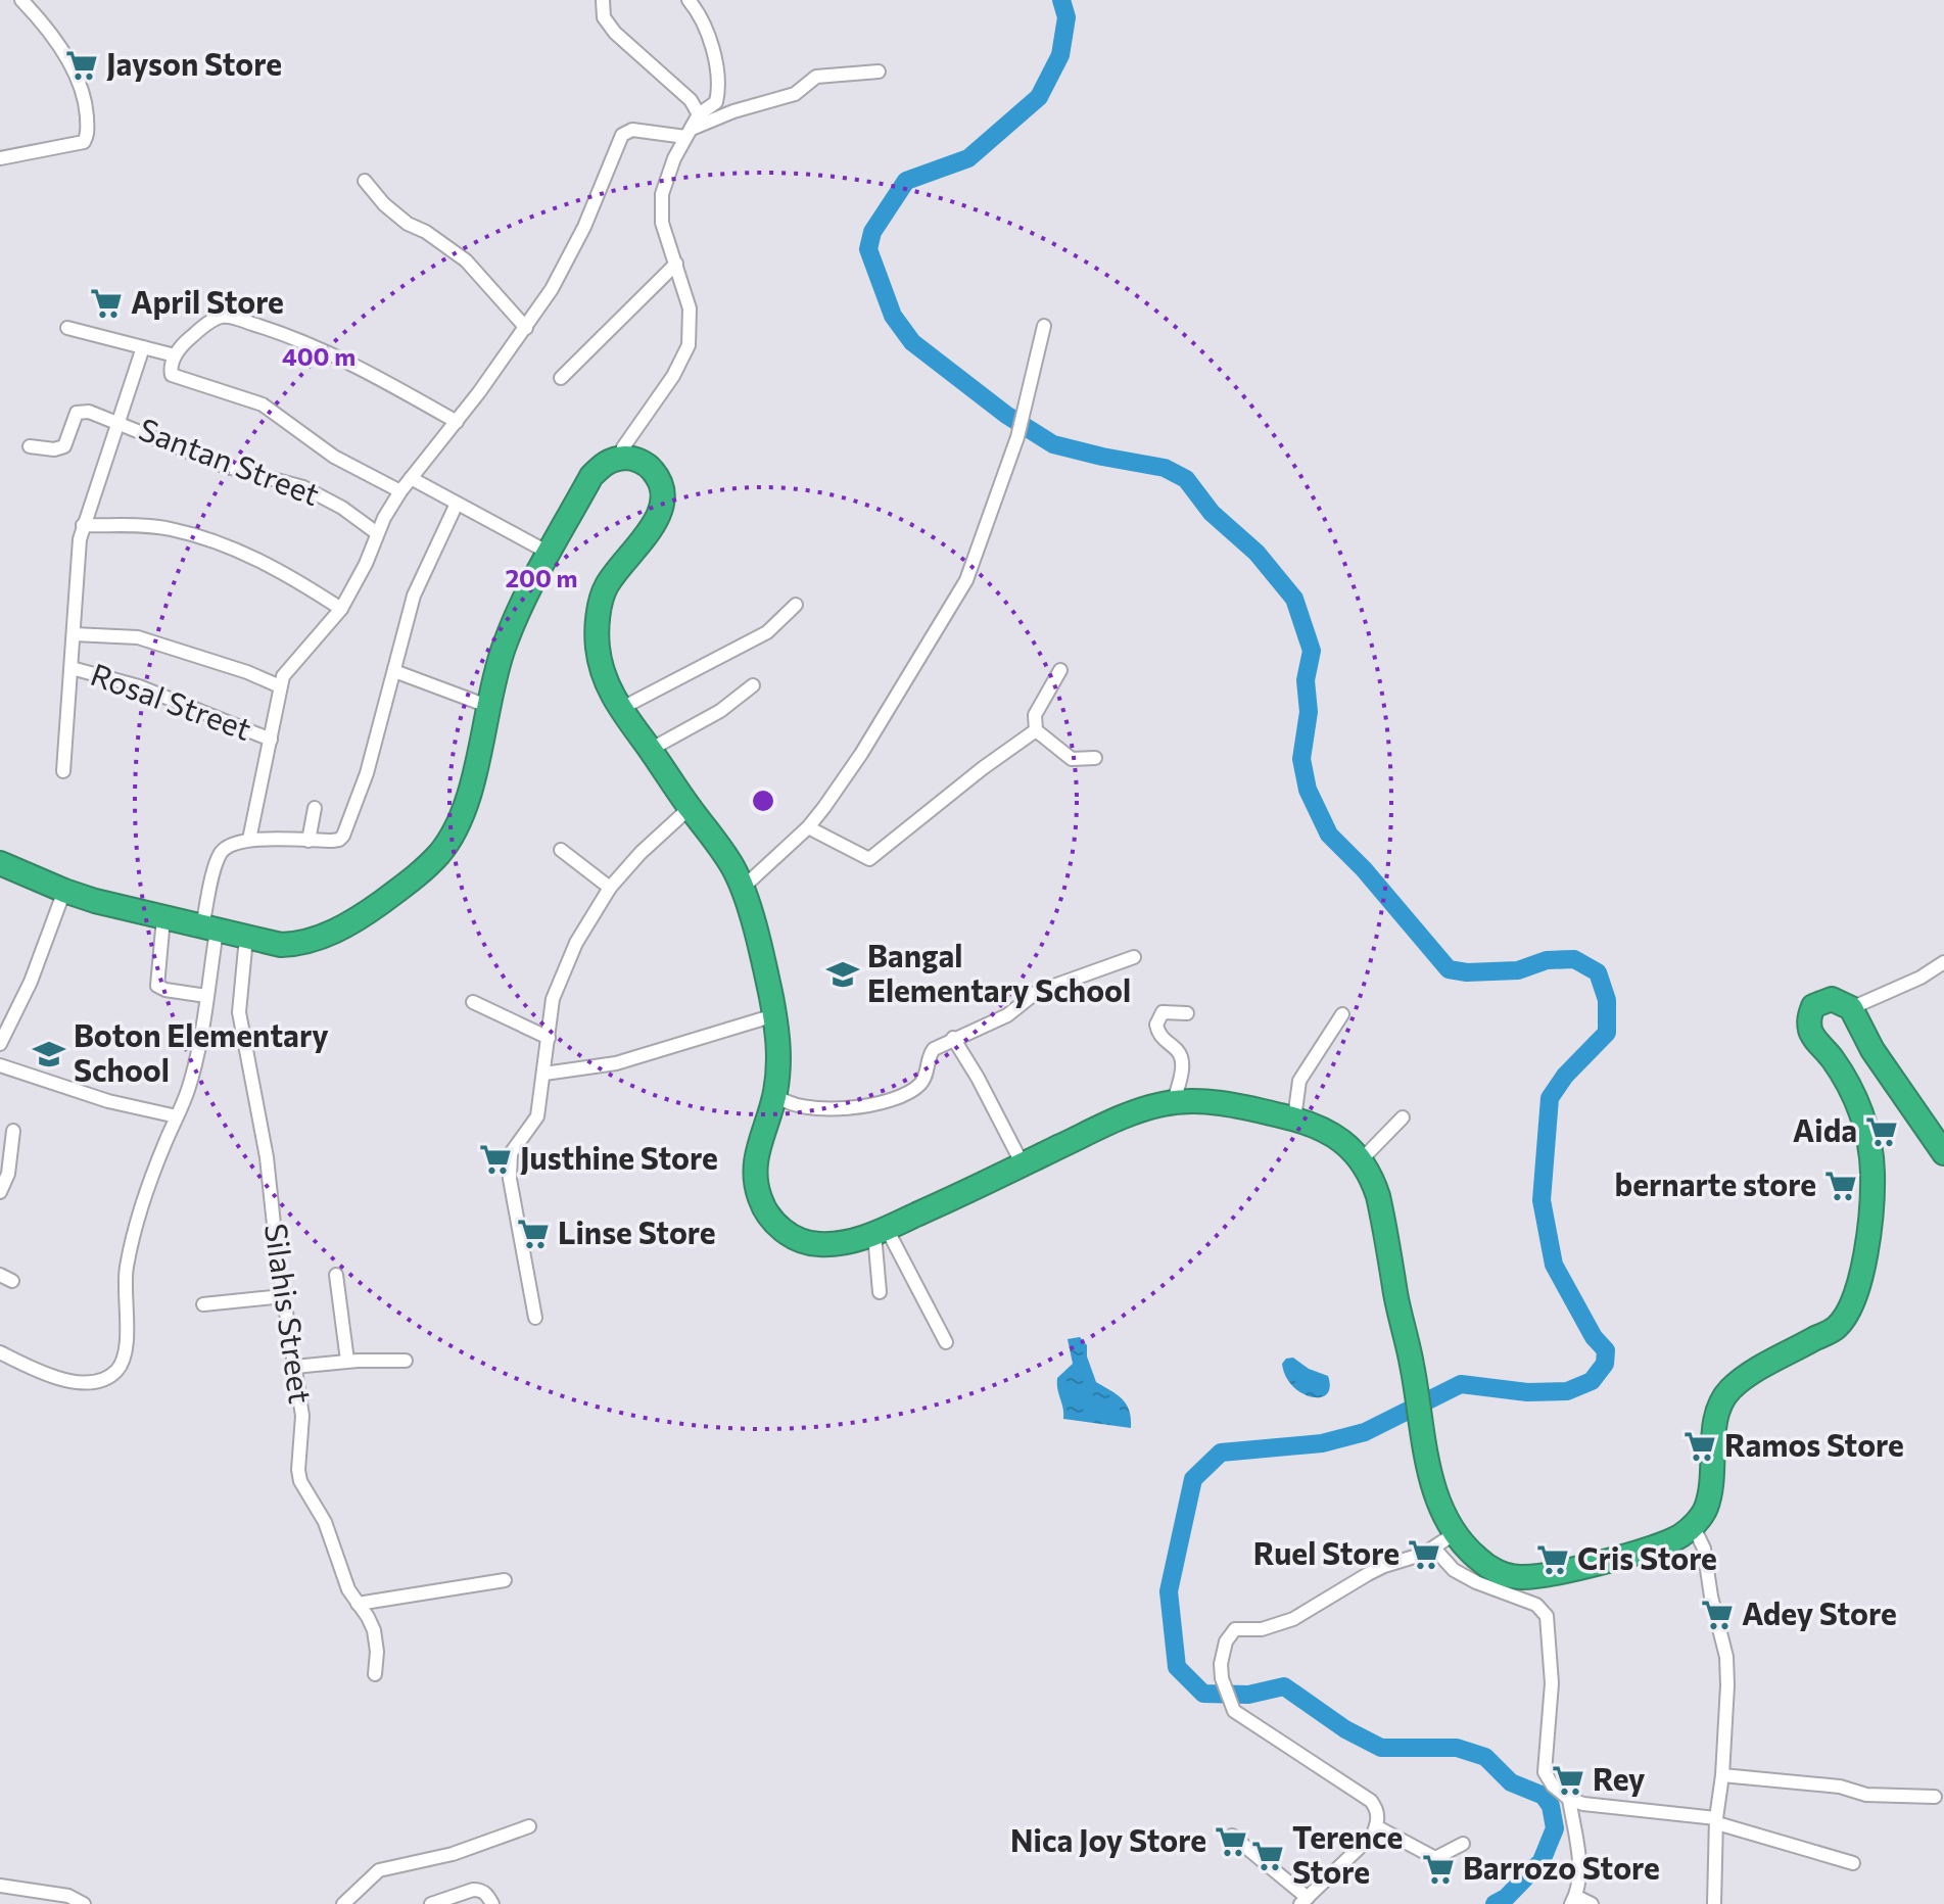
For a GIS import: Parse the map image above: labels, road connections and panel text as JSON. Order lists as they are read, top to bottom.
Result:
{
  "streets": {
    "street": ["Santan Street", "Rosal Street", "Silahis Street"]
  },
  "places": {
    "supermarket": [
      "Jayson Store",
      "April Store",
      "Aida",
      "Justhine Store",
      "bernarte store",
      "Linse Store",
      "Ramos Store",
      "Ruel Store",
      "Cris Store",
      "Adey Store",
      "Rey",
      "Nica Joy Store",
      "Terence Store",
      "Barrozo Store"
    ],
    "school or university": ["Bangal Elementary School", "Boton Elementary School"]
  },
  "rings": ["400 m", "200 m"]
}
